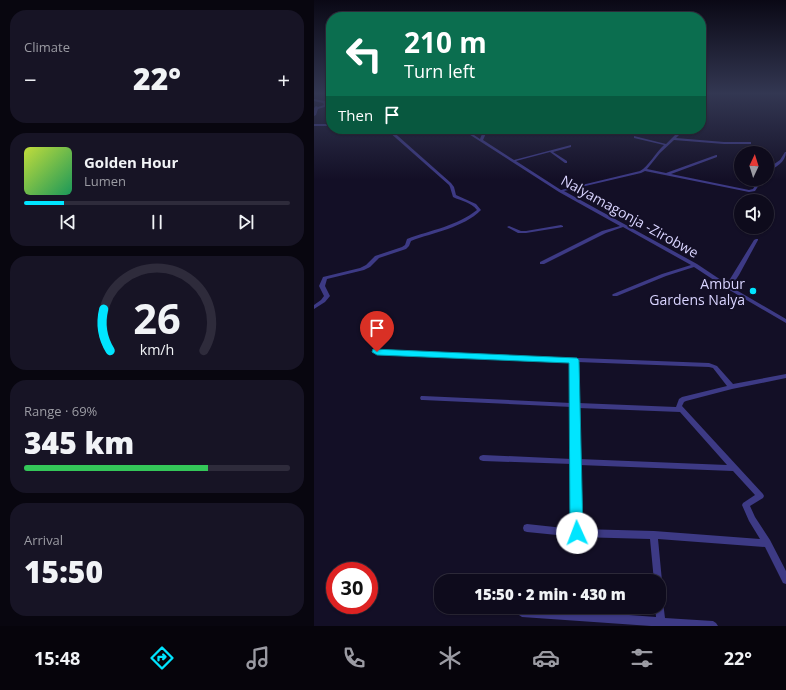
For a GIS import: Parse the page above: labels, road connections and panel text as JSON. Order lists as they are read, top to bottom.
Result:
{
  "streets": {
    "street": ["Nalyamagonja -Zirobwe"]
  },
  "places": ["Ambur Gardens Nalya"],
  "north": "top",
  "page": {
    "tile": [
      "Climate",
      ["Range · 69%", "345 km"],
      ["Arrival", "15:50"]
    ],
    "turn": ["210 m", "Turn left"],
    "heat": ["−", "22°", "+"],
    "then": "Then",
    "song": ["Golden Hour", "Lumen"],
    "limit": "30",
    "trip": "15:50 · 2 min · 430 m",
    "tabs": ["15:48", "22°"],
    "gauge": ["26", "km/h"]
  }
}
